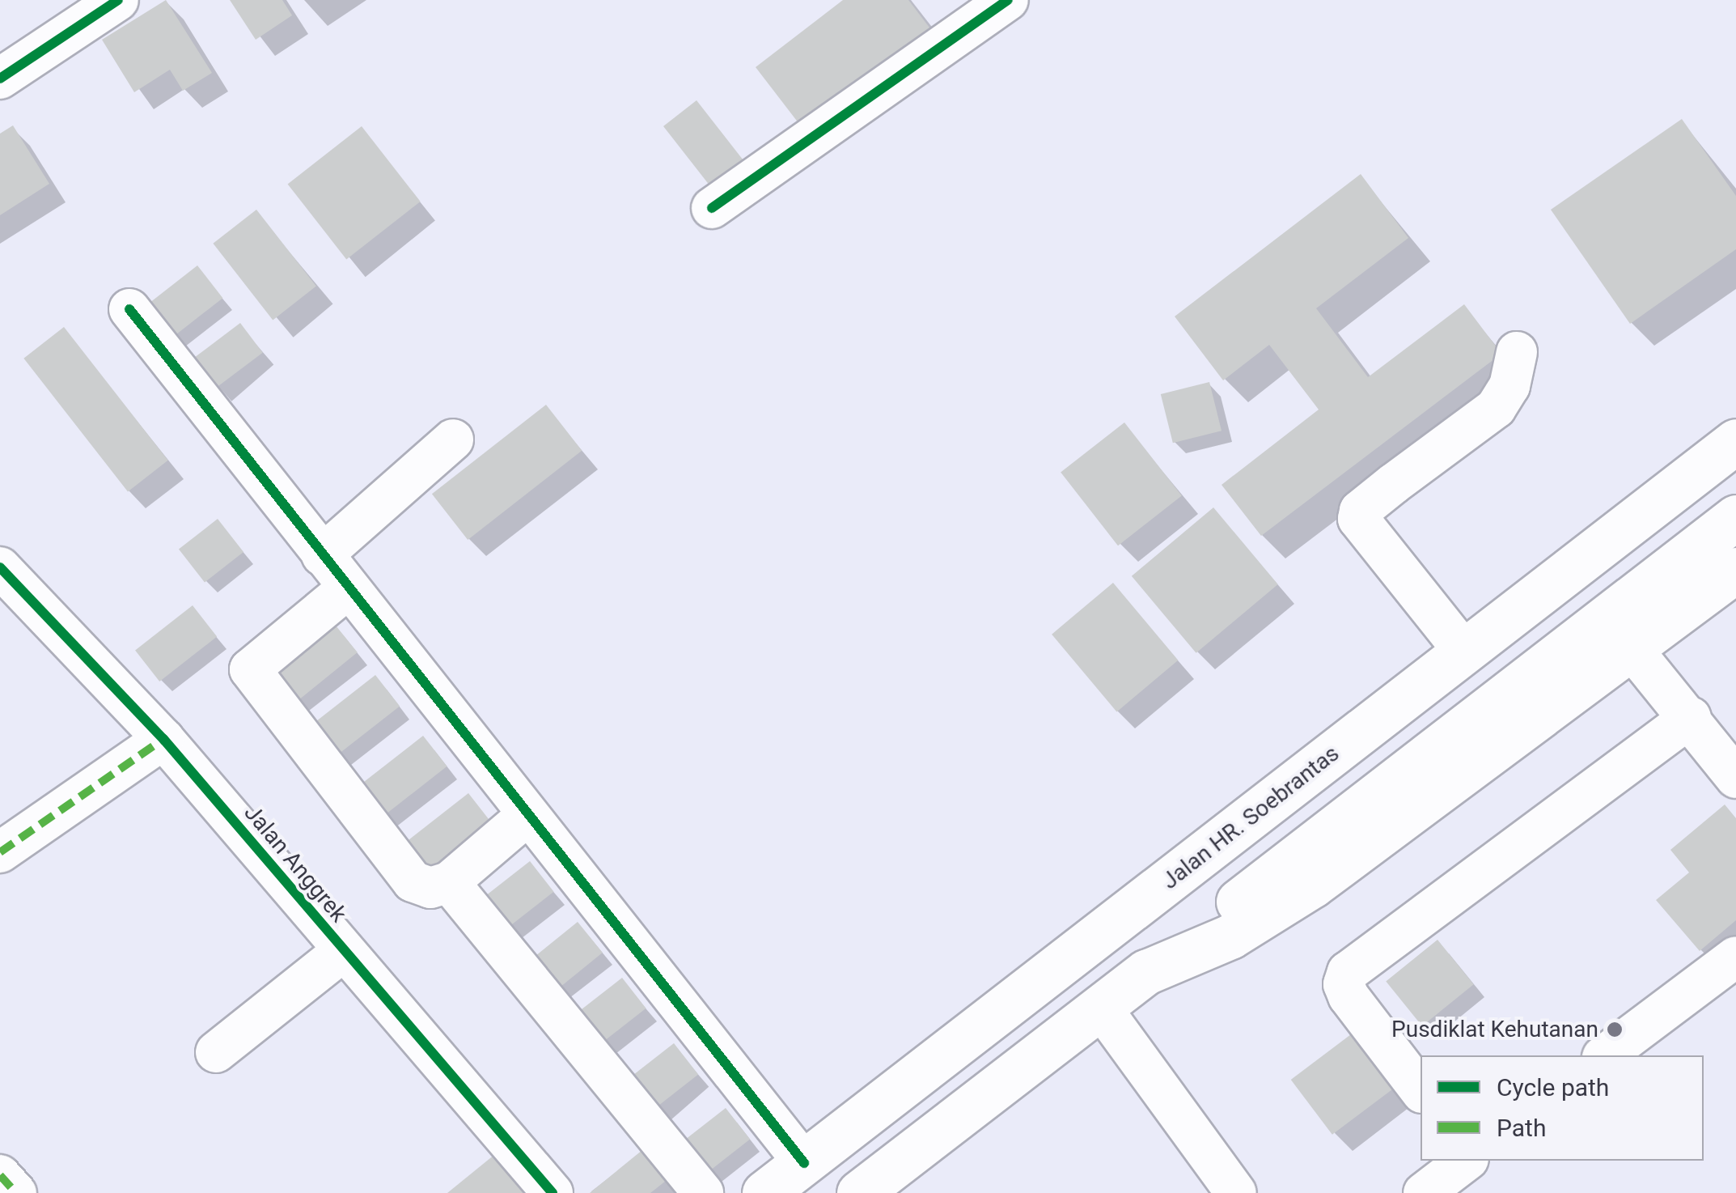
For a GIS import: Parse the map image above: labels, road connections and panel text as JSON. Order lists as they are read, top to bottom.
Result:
{
  "streets": {
    "main road": ["Jalan HR. Soebrantas"],
    "street": ["Jalan Anggrek"]
  },
  "places": ["Pusdiklat Kehutanan"],
  "legend": ["Cycle path", "Path"]
}
